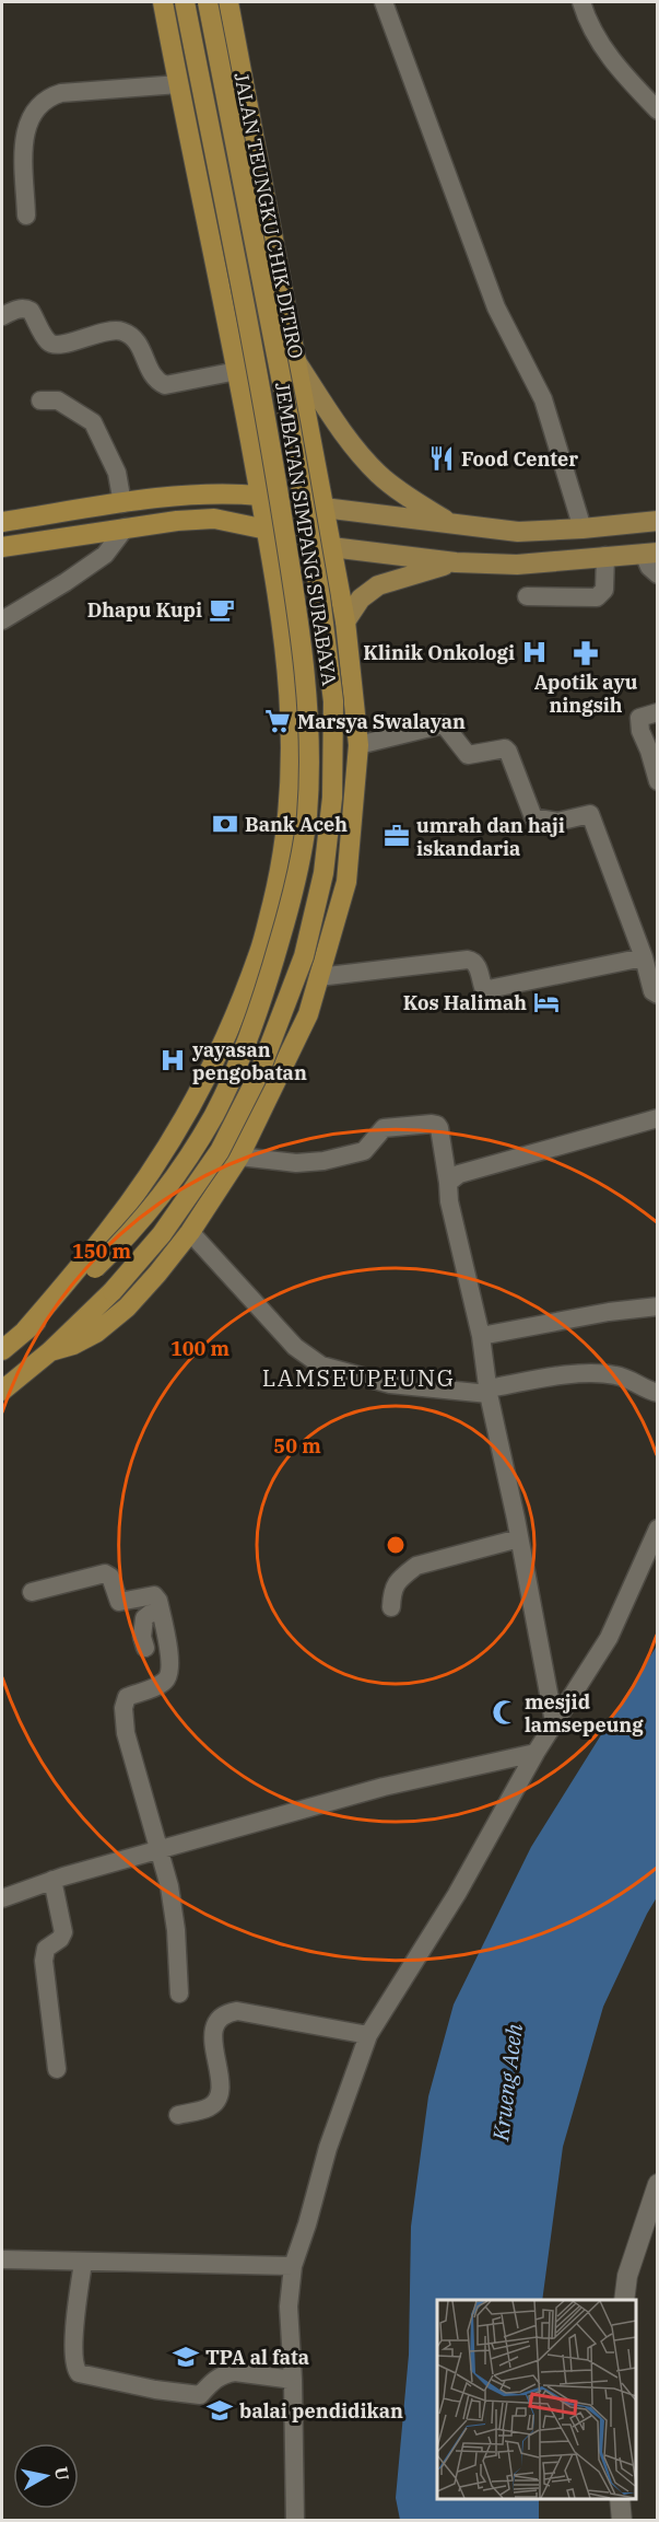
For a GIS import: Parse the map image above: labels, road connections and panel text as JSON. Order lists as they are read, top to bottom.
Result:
{
  "streets": {
    "highway": ["JALAN TEUNGKU CHIK DITIRO", "JEMBATAN SIMPANG SURABAYA"]
  },
  "crossings": [
    ["JALAN TEUNGKU CHIK DITIRO", "JEMBATAN SIMPANG SURABAYA"]
  ],
  "districts": ["LAMSEUPEUNG"],
  "water": ["Krueng Aceh"],
  "places": {
    "restaurant": ["Food Center"],
    "cafe": ["Dhapu Kupi"],
    "hospital": ["Klinik Onkologi", "yayasan pengobatan"],
    "pharmacy": ["Apotik ayu ningsih"],
    "supermarket": ["Marsya Swalayan"],
    "bank": ["Bank Aceh"],
    "office": ["umrah dan haji iskandaria"],
    "hotel": ["Kos Halimah"],
    "mosque": ["mesjid lamsepeung"],
    "school or university": ["TPA al fata", "balai pendidikan"]
  },
  "north": "right",
  "rings": ["150 m", "100 m", "50 m"]
}
